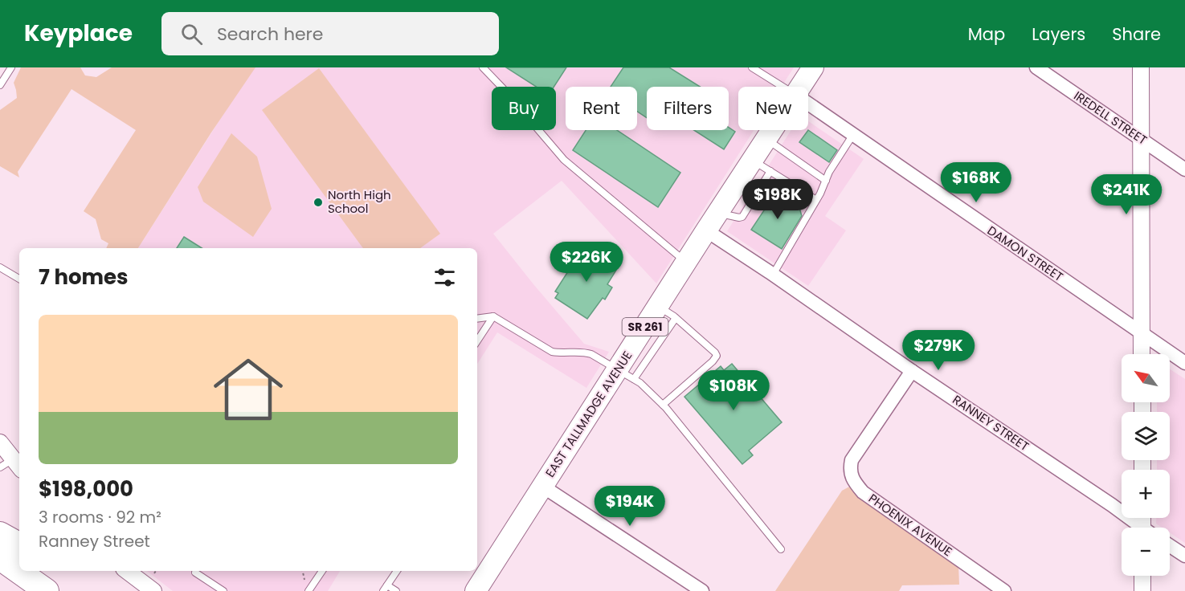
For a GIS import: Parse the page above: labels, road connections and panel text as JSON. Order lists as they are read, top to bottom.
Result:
{
  "streets": {
    "main road": ["SR 261", "EAST TALLMADGE AVENUE"],
    "street": [
      "IREDELL STREET",
      "DAMON STREET",
      "RANNEY STREET",
      "PHOENIX AVENUE"
    ]
  },
  "crossings": [
    ["EAST TALLMADGE AVENUE", "RANNEY STREET"],
    ["RANNEY STREET", "PHOENIX AVENUE"]
  ],
  "places": ["North High School"],
  "north": "top left",
  "page": {
    "header": "Keyplace",
    "search": "Search here",
    "nav": ["Map", "Layers", "Share"],
    "chip": [
      "Buy",
      "Rent",
      "Filters",
      "New"
    ],
    "price": [
      "$168K",
      "$241K",
      "$198K",
      "$226K",
      "$279K",
      "$108K",
      "$194K"
    ],
    "heading": "7 homes",
    "list": [
      {
        "name": "$198,000",
        "note": "3 rooms · 92 m² · Ranney Street"
      }
    ],
    "map_buttons": ["+", "−"]
  }
}
